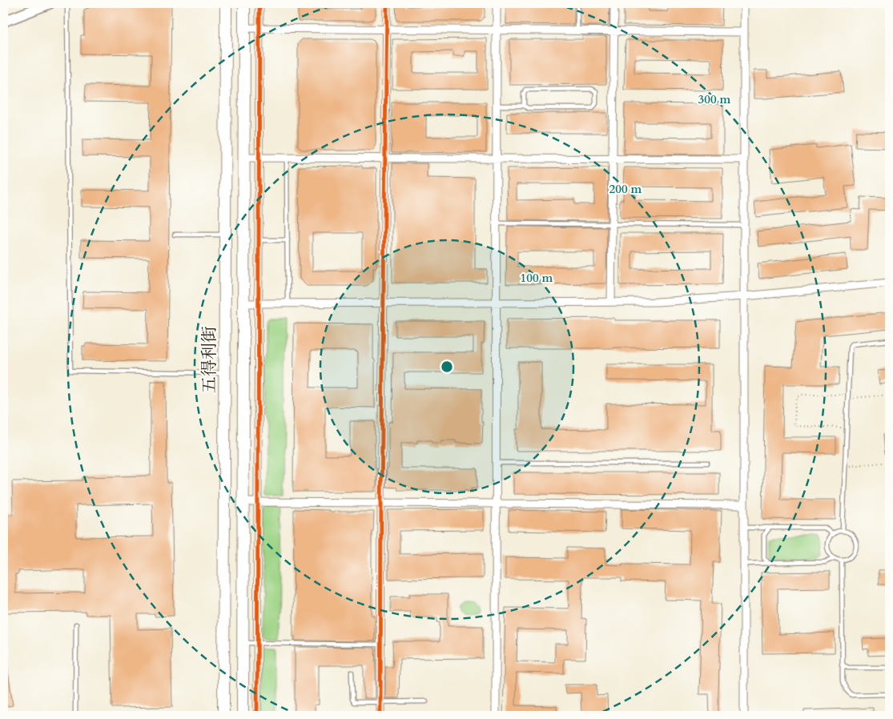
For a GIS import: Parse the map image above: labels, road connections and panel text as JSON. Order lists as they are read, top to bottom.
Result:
{
  "streets": {
    "main road": ["五得利街"]
  },
  "rings": ["300 m", "200 m", "100 m"]
}
